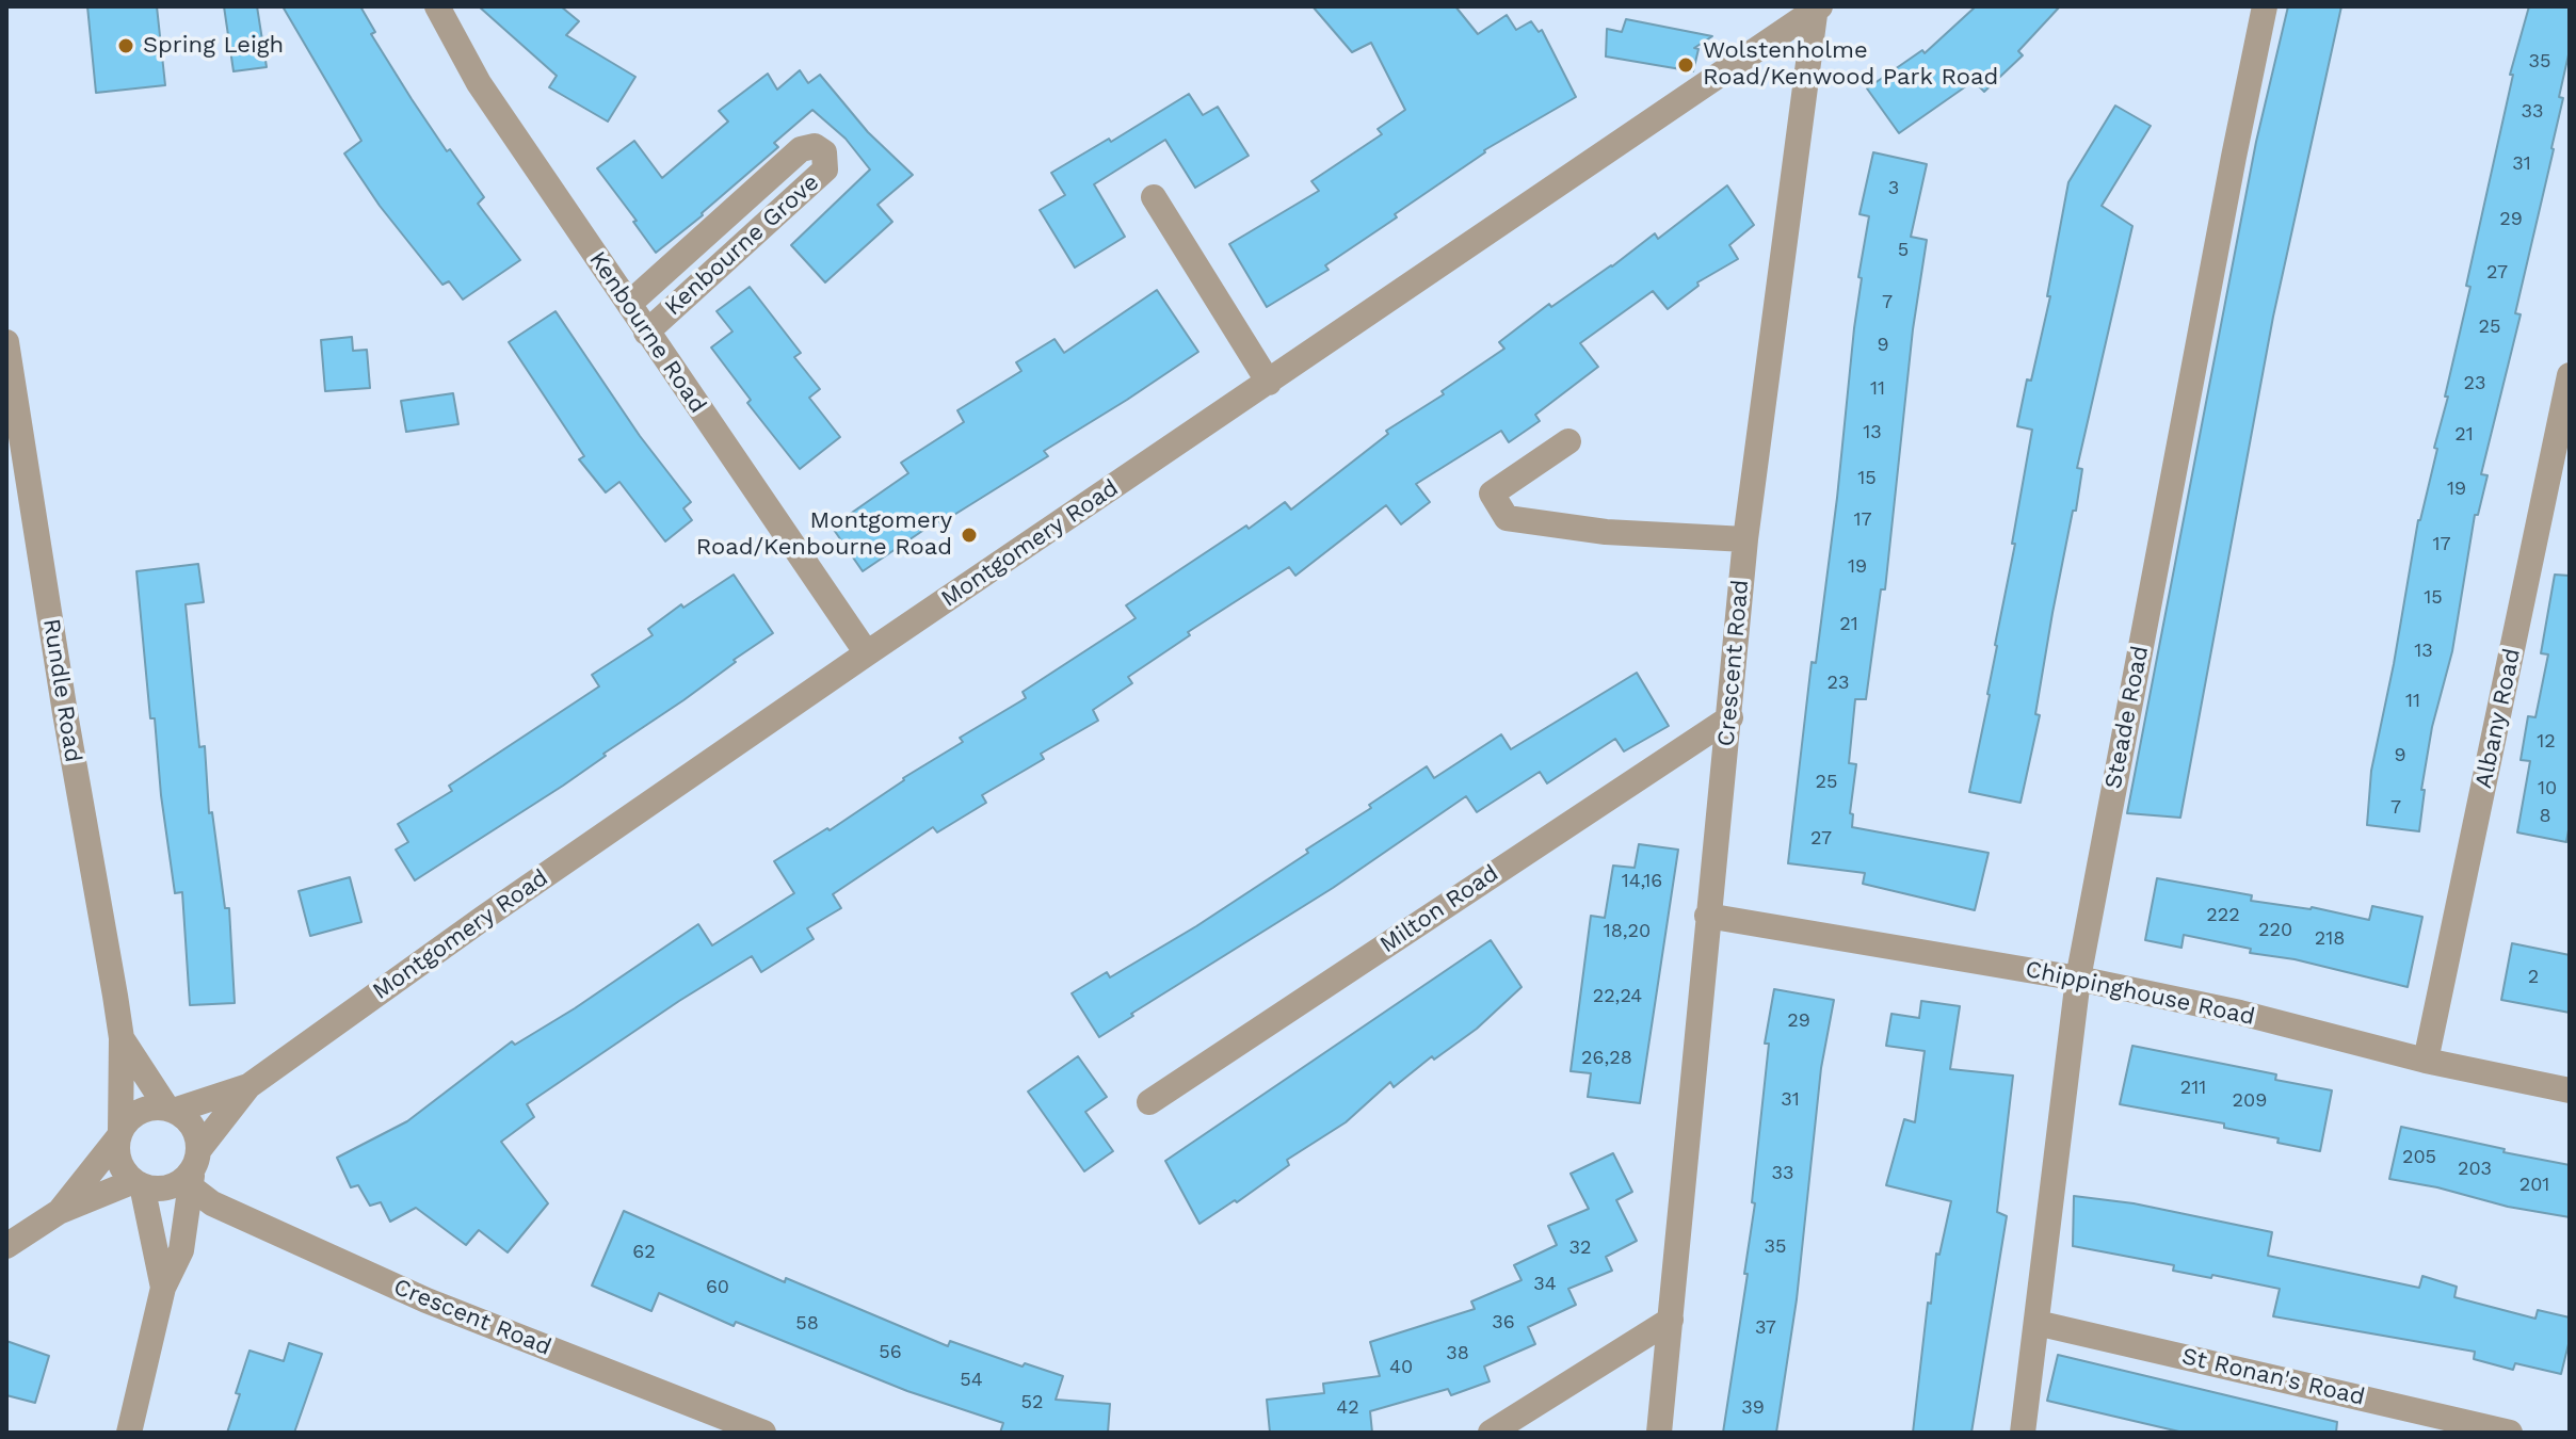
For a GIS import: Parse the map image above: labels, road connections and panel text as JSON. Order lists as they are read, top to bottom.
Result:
{
  "streets": {
    "street": [
      "Kenbourne Grove",
      "Kenbourne Road",
      "Montgomery Road",
      "Crescent Road",
      "Rundle Road",
      "Steade Road",
      "Albany Road",
      "Milton Road",
      "Chippinghouse Road",
      "St Ronan's Road"
    ]
  },
  "crossings": [
    ["Kenbourne Grove", "Kenbourne Road"],
    ["Kenbourne Road", "Montgomery Road"],
    ["Montgomery Road", "Crescent Road"],
    ["Montgomery Road", "Rundle Road"],
    ["Crescent Road", "Rundle Road"],
    ["Crescent Road", "Milton Road"],
    ["Crescent Road", "Chippinghouse Road"],
    ["Steade Road", "Chippinghouse Road"],
    ["Steade Road", "St Ronan's Road"],
    ["Albany Road", "Chippinghouse Road"]
  ],
  "places": ["Spring Leigh", "Wolstenholme Road/Kenwood Park Road", "Montgomery Road/Kenbourne Road"],
  "house_numbers": [
    "35",
    "33",
    "31",
    "3",
    "29",
    "5",
    "27",
    "7",
    "25",
    "9",
    "23",
    "11",
    "13",
    "21",
    "15",
    "19",
    "17",
    "17",
    "19",
    "15",
    "21",
    "13",
    "23",
    "11",
    "12",
    "9",
    "25",
    "10",
    "7",
    "8",
    "27",
    "14,16",
    "222",
    "220",
    "18,20",
    "218",
    "2",
    "22,24",
    "29",
    "26,28",
    "211",
    "31",
    "209",
    "205",
    "203",
    "33",
    "201",
    "35",
    "32",
    "62",
    "34",
    "60",
    "36",
    "58",
    "37",
    "56",
    "38",
    "40",
    "54",
    "52",
    "42",
    "39"
  ]
}
